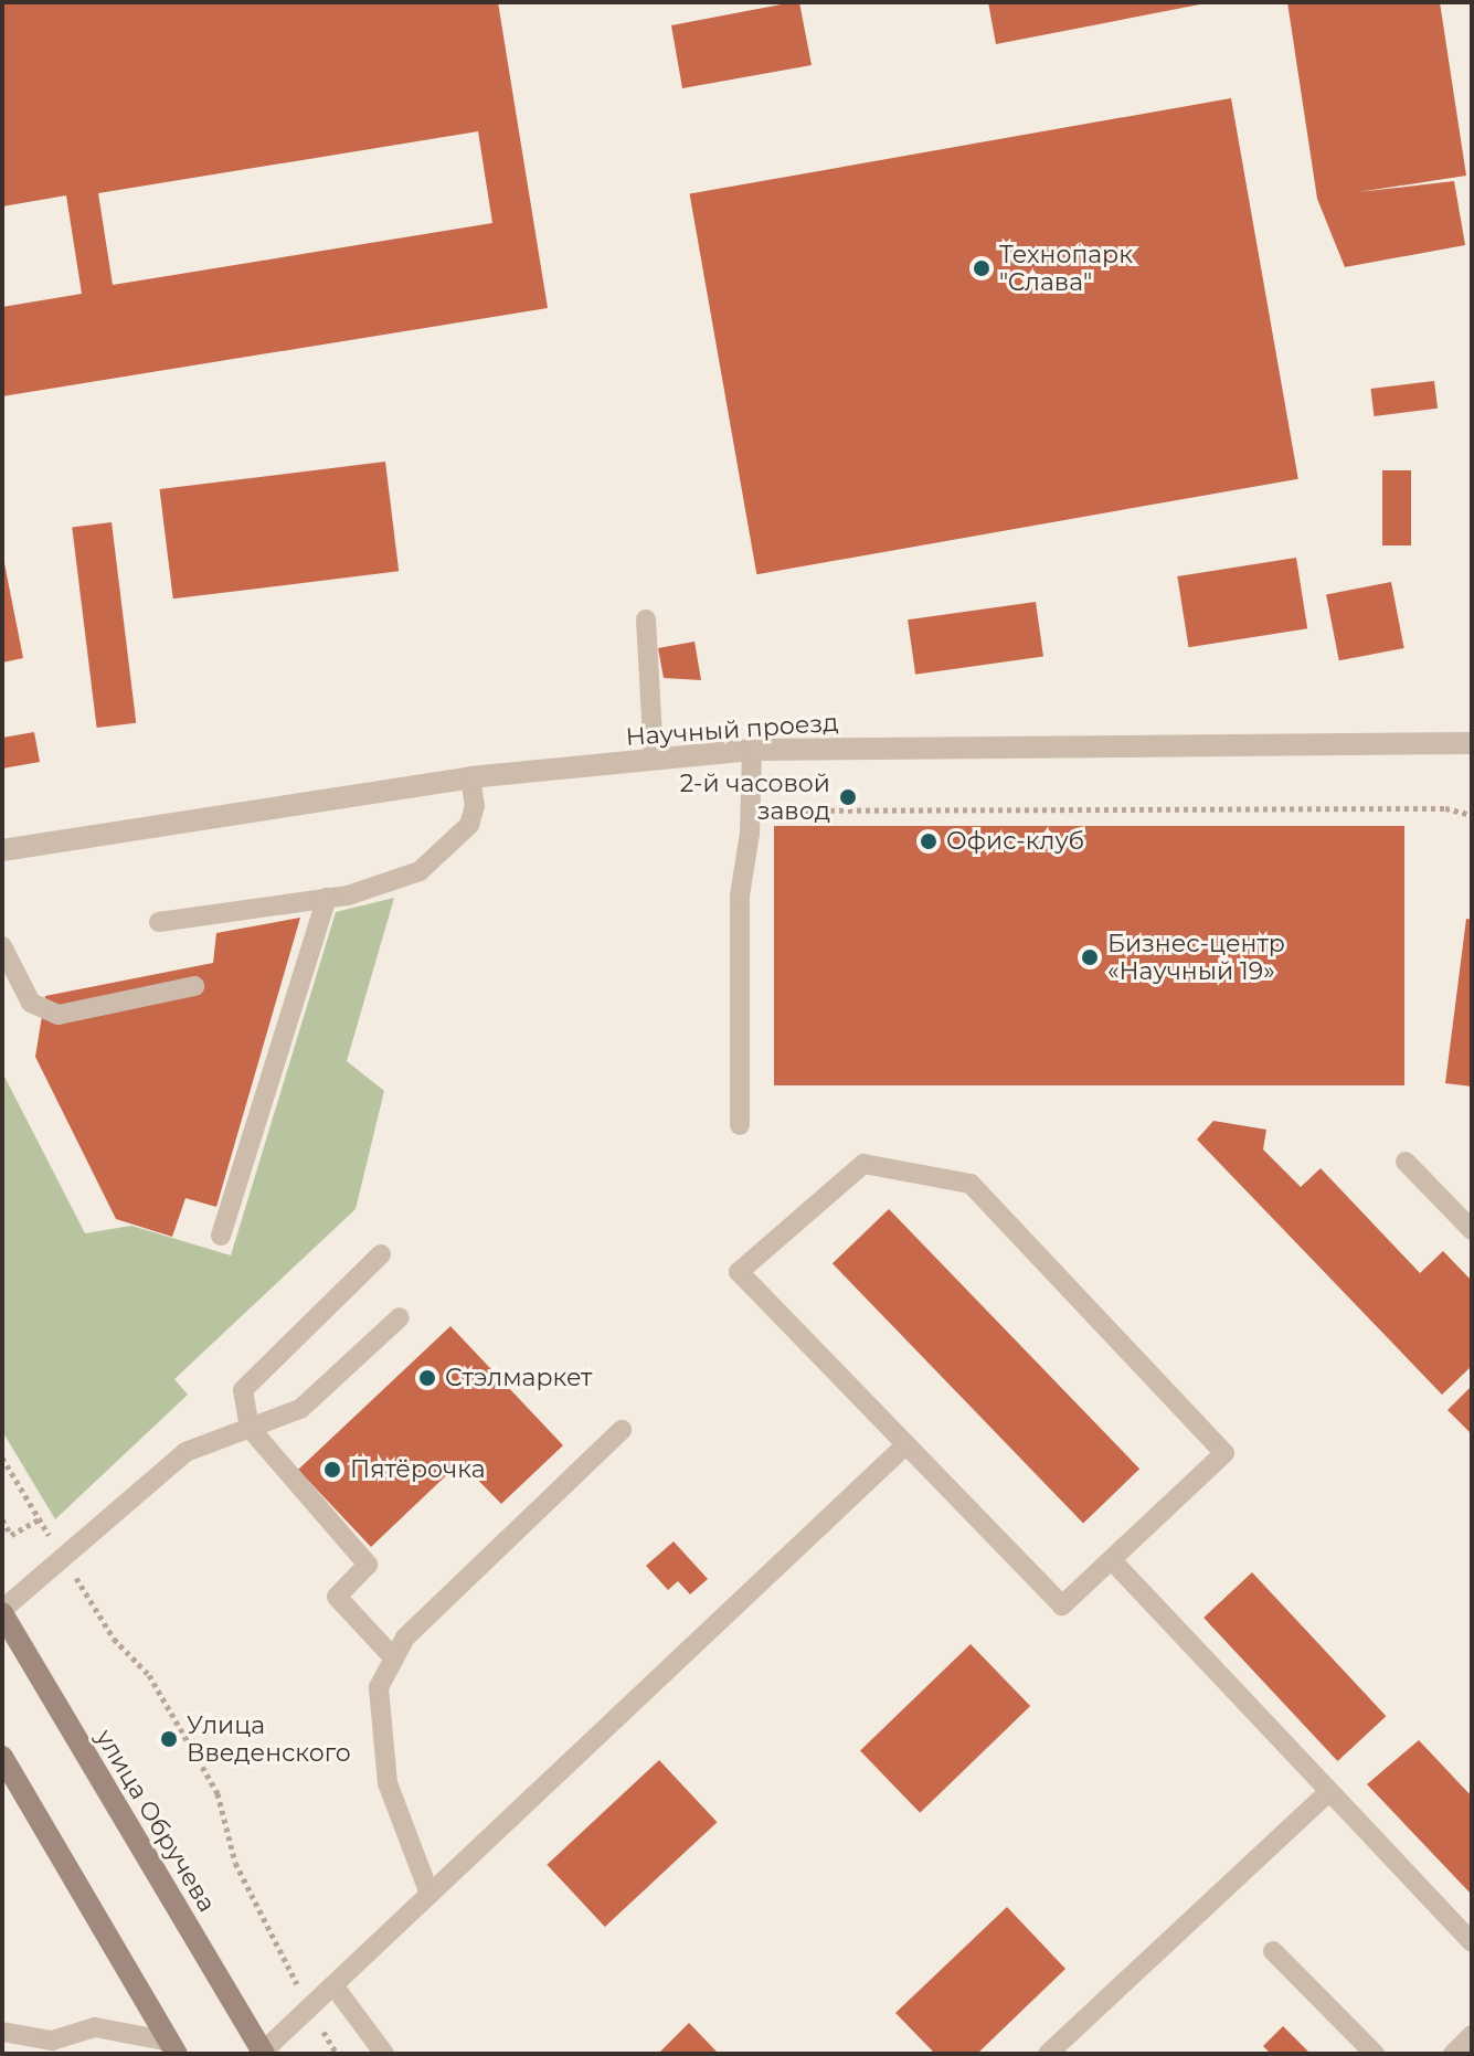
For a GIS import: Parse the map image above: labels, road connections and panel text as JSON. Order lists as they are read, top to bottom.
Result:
{
  "streets": {
    "main road": ["улица Обручева"],
    "street": ["Научный проезд"]
  },
  "places": [
    "Технопарк \"Слава\"",
    "2-й часовой завод",
    "Офис-клуб",
    "Бизнес-центр «Научный 19»",
    "Стэлмаркет",
    "Пятёрочка",
    "Улица Введенского"
  ]
}
